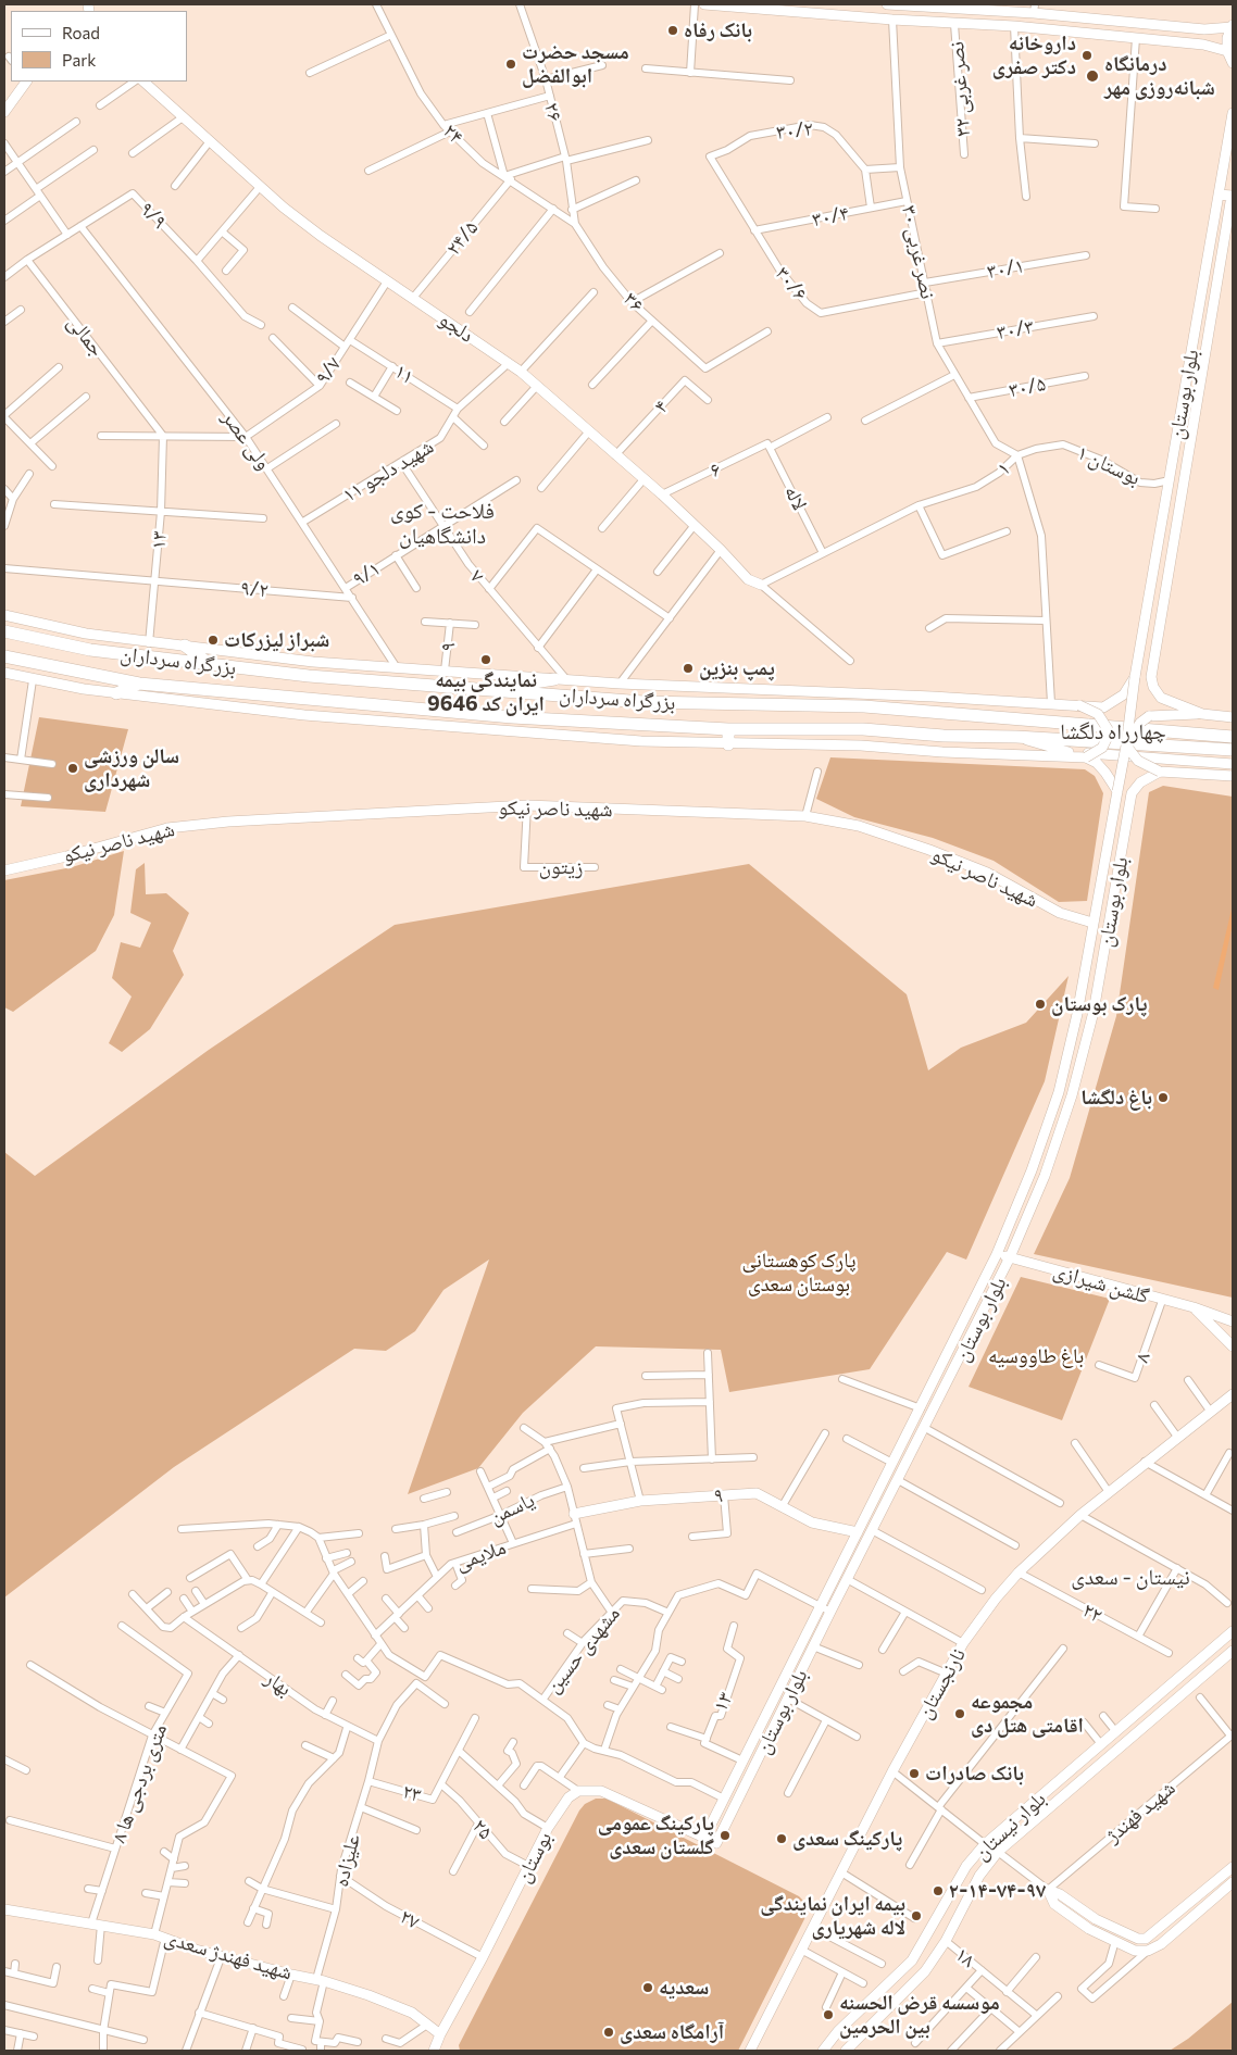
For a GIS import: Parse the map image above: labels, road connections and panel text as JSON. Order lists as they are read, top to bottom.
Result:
{
  "streets": {
    "highway": ["بزرگراه سرداران"],
    "main road": [
      "دلجو",
      "بلوار بوستان",
      "۹",
      "شهید ناصر نیکو",
      "گلشن شیرازی",
      "نارنجستان",
      "بلوار نیستان",
      "بوستان",
      "شهید فهندژ سعدی"
    ],
    "street": [
      "نصر غربی ۳۲",
      "۲۶",
      "۳۰/۲",
      "۲۴",
      "۹/۹",
      "۳۰/۴",
      "۲۴/۵",
      "نصر غربی ۳۰",
      "۳۰/۱",
      "۳۰/۶",
      "۳۶",
      "۳۰/۳",
      "جمالی",
      "۹/۷",
      "۱۱",
      "۳۰/۵",
      "۴",
      "ولی عصر",
      "بوستان ۱",
      "۱",
      "۶",
      "شهید دلجو ۱۱",
      "لاله",
      "۱۳",
      "۹/۱",
      "۷",
      "۹/۲",
      "زیتون",
      "۸",
      "یاسمن",
      "ملایمی",
      "۲۲",
      "مشهدی حسین",
      "بهار",
      "۸ متری بردجی ها",
      "۲۳",
      "شهید فهندژ",
      "۲۵",
      "علیزاده",
      "۲۷",
      "۱۸"
    ]
  },
  "crossings": [
    ["۲۶", "۲۴"],
    ["۲۶", "۳۶"],
    ["۳۰/۲", "۳۰/۶"],
    ["۲۴", "۲۴/۵"],
    ["۲۴", "۳۶"],
    ["۹/۹", "جمالی"],
    ["۹/۹", "ولی عصر"],
    ["۳۰/۴", "نصر غربی ۳۰"],
    ["۳۰/۴", "۳۰/۶"],
    ["۲۴/۵", "دلجو"],
    ["نصر غربی ۳۰", "۳۰/۱"],
    ["نصر غربی ۳۰", "۳۰/۶"],
    ["نصر غربی ۳۰", "۳۰/۳"],
    ["نصر غربی ۳۰", "۳۰/۵"],
    ["نصر غربی ۳۰", "بوستان ۱"],
    ["نصر غربی ۳۰", "۱"],
    ["دلجو", "۹/۷"],
    ["دلجو", "۴"],
    ["دلجو", "۱"],
    ["دلجو", "۶"],
    ["دلجو", "شهید دلجو ۱۱"],
    ["جمالی", "۱۳"],
    ["۹/۷", "۱۱"],
    ["۹/۷", "ولی عصر"],
    ["۱۱", "شهید دلجو ۱۱"],
    ["بلوار بوستان", "بوستان ۱"],
    ["بلوار بوستان", "۹"],
    ["بلوار بوستان", "شهید ناصر نیکو"],
    ["بلوار بوستان", "گلشن شیرازی"],
    ["ولی عصر", "شهید دلجو ۱۱"],
    ["ولی عصر", "۹/۱"],
    ["ولی عصر", "۹/۲"],
    ["بوستان ۱", "۱"],
    ["۱", "لاله"],
    ["۶", "لاله"],
    ["شهید دلجو ۱۱", "۷"],
    ["۱۳", "۹/۲"],
    ["۹/۱", "۷"],
    ["۹", "ملایمی"],
    ["شهید ناصر نیکو", "زیتون"],
    ["گلشن شیرازی", "۸"],
    ["۲۲", "نارنجستان"],
    ["بهار", "علیزاده"],
    ["۸ متری بردجی ها", "شهید فهندژ سعدی"],
    ["۲۳", "۲۵"],
    ["۲۳", "علیزاده"],
    ["بلوار نیستان", "۱۸"],
    ["۲۵", "بوستان"],
    ["بوستان", "۲۷"],
    ["بوستان", "شهید فهندژ سعدی"],
    ["علیزاده", "۲۷"],
    ["علیزاده", "شهید فهندژ سعدی"]
  ],
  "districts": ["فلاحت - کوی دانشگاهیان", "چهارراه دلگشا", "نیستان - سعدی"],
  "parks": ["پارک کوهستانی بوستان سعدی", "باغ طاووسیه"],
  "places": [
    "بانک رفاه",
    "داروخانه دکتر صفری",
    "مسجد حضرت ابوالفضل",
    "درمانگاه شبانه‌روزی مهر",
    "شبراز لیزرکات",
    "نمایندگی بیمه ایران کد 9646",
    "پمپ بنزین",
    "سالن ورزشی شهرداری",
    "پارک بوستان",
    "باغ دلگشا",
    "مجموعه اقامتی هتل دی",
    "بانک صادرات",
    "پارکینگ عمومی گلستان سعدی",
    "پارکینگ سعدی",
    "۲-۱۴-۷۴-۹۷",
    "بیمه ایران نمایندگی لاله شهریاری",
    "سعدیه",
    "موسسه قرض الحسنه بین الحرمین",
    "آرامگاه سعدی"
  ],
  "legend": ["Road", "Park"]
}
